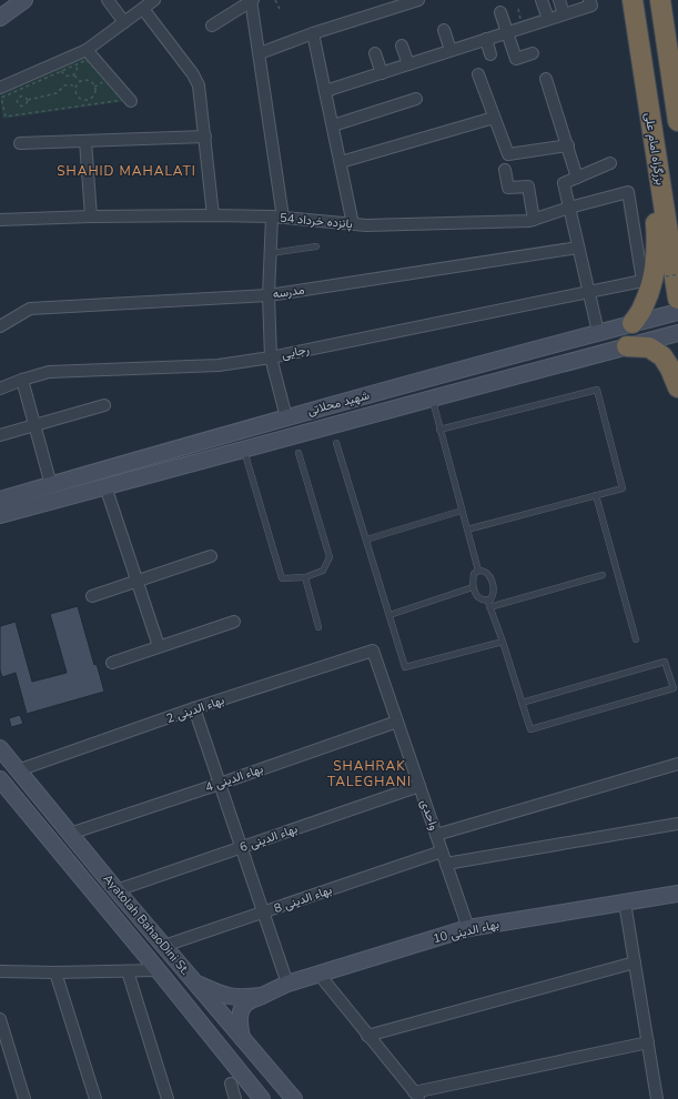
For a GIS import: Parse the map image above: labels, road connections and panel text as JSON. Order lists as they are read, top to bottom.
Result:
{
  "streets": {
    "highway": ["بزرگراه امام علی"],
    "main road": ["شهید محلاتی", "Ayatolah BahaoDini St.", "بهاء الدینی 10"],
    "street": [
      "پانزده خرداد 54",
      "مدرسه",
      "رجایی",
      "بهاء الدینی 2",
      "بهاء الدینی 4",
      "واحدی",
      "بهاء الدینی 6",
      "بهاء الدینی 8"
    ]
  },
  "crossings": [
    ["پانزده خرداد 54", "رجایی"],
    ["بهاء الدینی 2", "واحدی"],
    ["بهاء الدینی 2", "Ayatolah BahaoDini St."],
    ["بهاء الدینی 4", "واحدی"],
    ["بهاء الدینی 4", "Ayatolah BahaoDini St."],
    ["واحدی", "بهاء الدینی 6"],
    ["واحدی", "بهاء الدینی 8"],
    ["واحدی", "بهاء الدینی 10"],
    ["بهاء الدینی 6", "Ayatolah BahaoDini St."],
    ["بهاء الدینی 8", "Ayatolah BahaoDini St."],
    ["Ayatolah BahaoDini St.", "بهاء الدینی 10"]
  ],
  "districts": ["SHAHID MAHALATI", "SHAHRAK TALEGHANI"]
}
